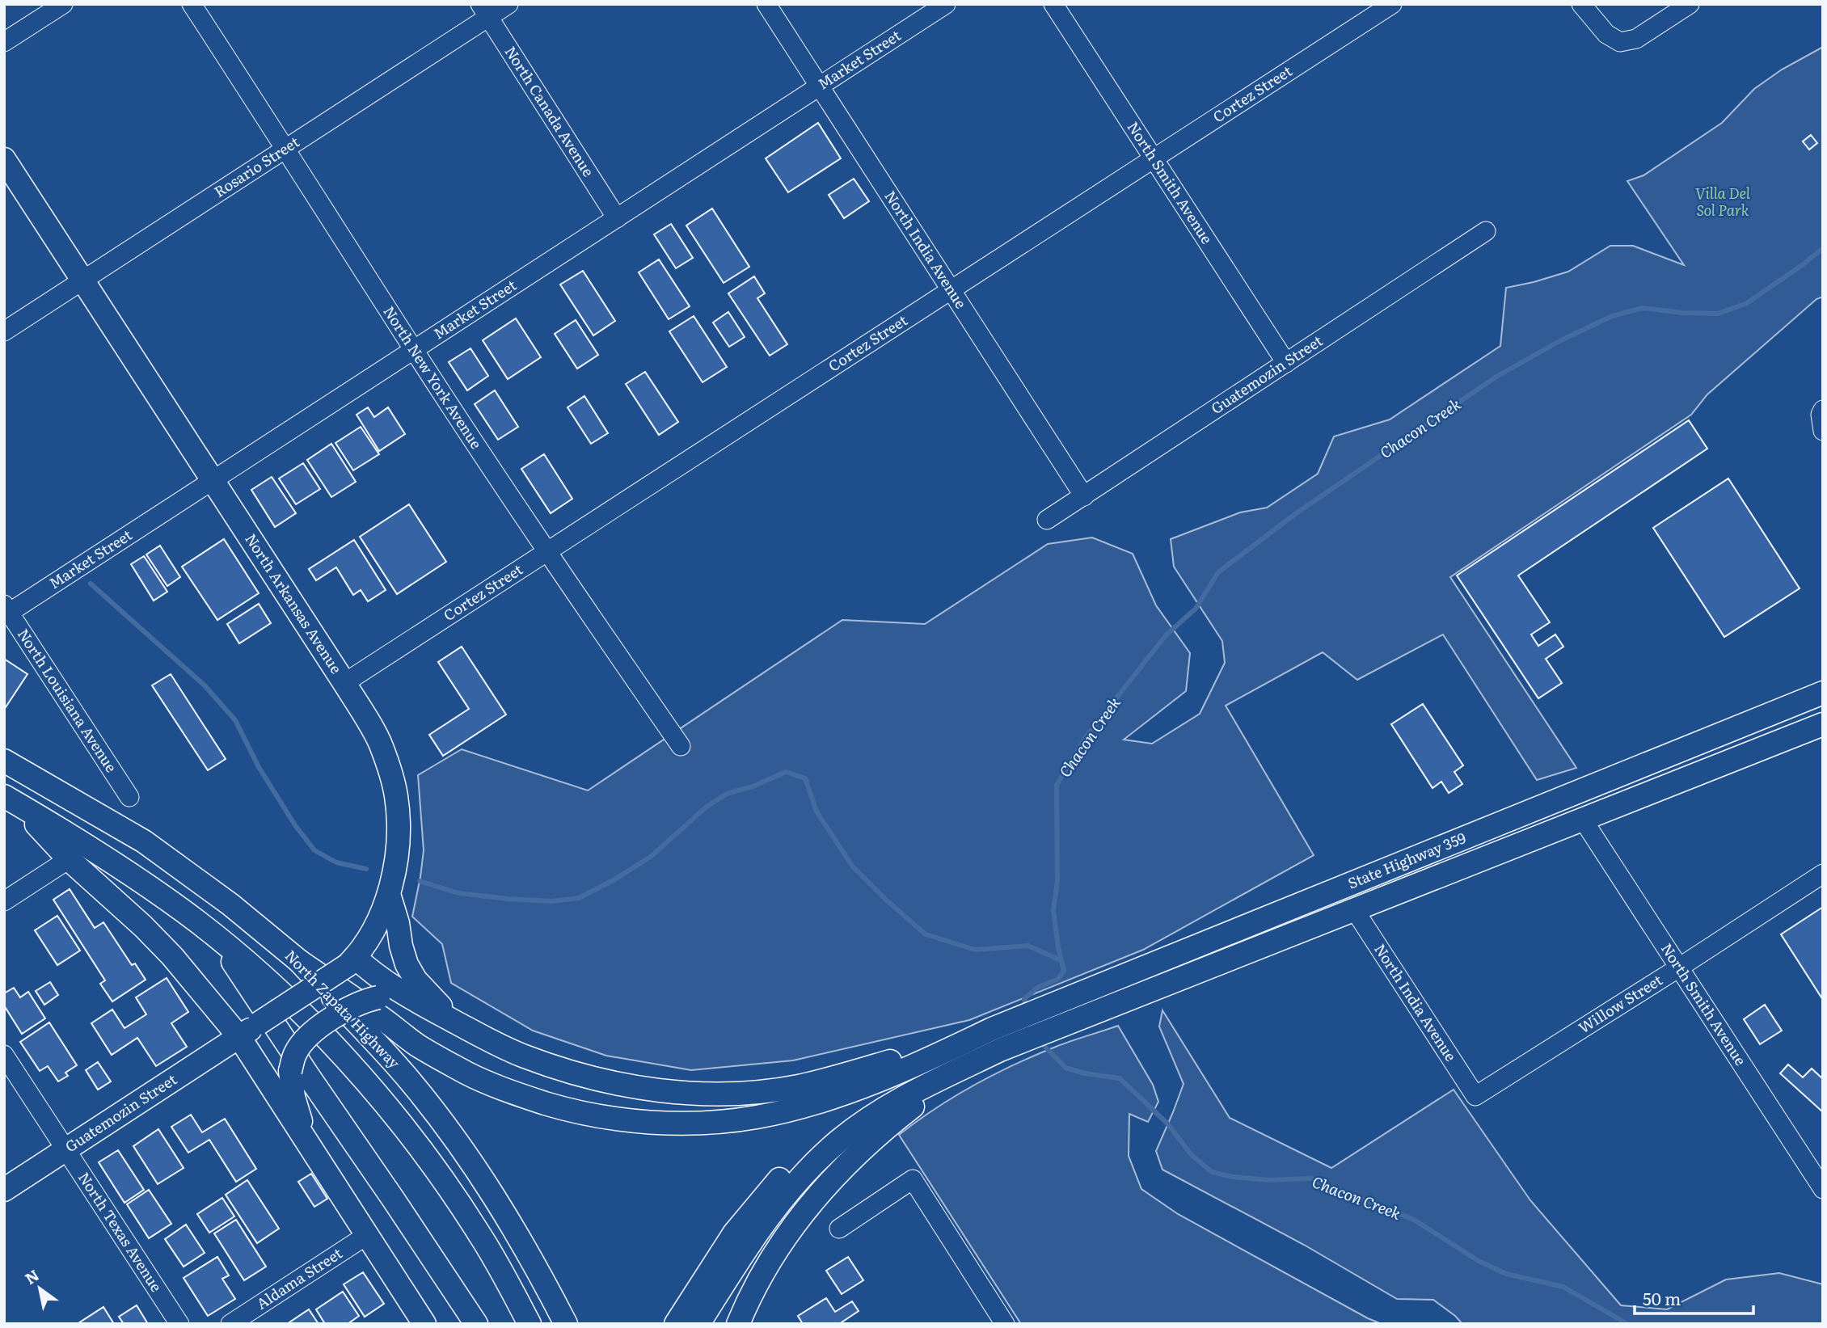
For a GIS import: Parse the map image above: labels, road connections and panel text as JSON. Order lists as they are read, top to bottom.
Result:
{
  "streets": {
    "main road": [
      "Guatemozin Street",
      "North Arkansas Avenue",
      "State Highway 359",
      "North Zapata Highway"
    ],
    "street": [
      "Market Street",
      "Cortez Street",
      "North Canada Avenue",
      "Rosario Street",
      "North Smith Avenue",
      "North India Avenue",
      "North New York Avenue",
      "North Louisiana Avenue",
      "Willow Street",
      "North Texas Avenue",
      "Aldama Street"
    ]
  },
  "crossings": [
    ["Market Street", "North Canada Avenue"],
    ["Market Street", "North India Avenue"],
    ["Market Street", "North New York Avenue"],
    ["Market Street", "North Arkansas Avenue"],
    ["Market Street", "North Louisiana Avenue"],
    ["Cortez Street", "North Smith Avenue"],
    ["Cortez Street", "North India Avenue"],
    ["Cortez Street", "North New York Avenue"],
    ["Cortez Street", "North Arkansas Avenue"],
    ["North Canada Avenue", "Rosario Street"],
    ["Rosario Street", "North New York Avenue"],
    ["Rosario Street", "North Arkansas Avenue"],
    ["North Smith Avenue", "Guatemozin Street"],
    ["North Smith Avenue", "State Highway 359"],
    ["North Smith Avenue", "Willow Street"],
    ["North India Avenue", "Guatemozin Street"],
    ["North India Avenue", "State Highway 359"],
    ["North India Avenue", "Willow Street"],
    ["Guatemozin Street", "North Arkansas Avenue"],
    ["Guatemozin Street", "North Texas Avenue"]
  ],
  "water": ["Chacon Creek"],
  "parks": ["Villa Del Sol Park"],
  "scale_bar": "50 m",
  "north": "top left"
}
